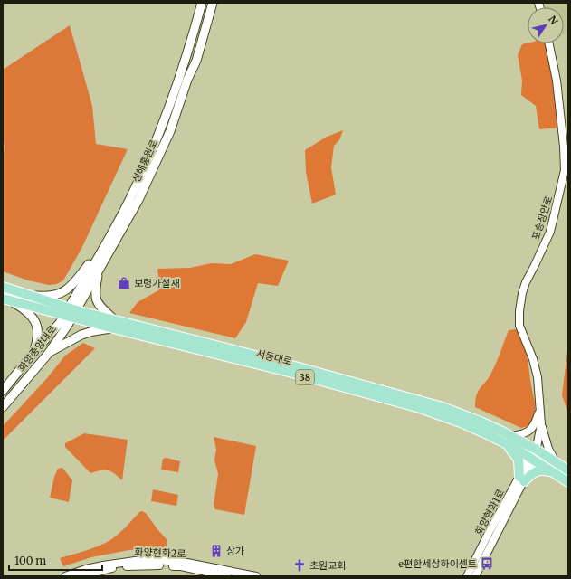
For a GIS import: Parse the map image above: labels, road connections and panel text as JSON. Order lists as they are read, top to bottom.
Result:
{
  "streets": {
    "main road": [
      "성해홍원로",
      "화양중앙대로",
      "서동대로",
      "38"
    ],
    "street": ["포승장안로", "화양현화1로", "화양현화2로"]
  },
  "crossings": [
    ["성해홍원로", "화양중앙대로"],
    ["성해홍원로", "서동대로"],
    ["화양중앙대로", "서동대로"],
    ["서동대로", "화양현화1로"]
  ],
  "places": {
    "shop": ["보령가설재"],
    "building": ["상가"],
    "bus stop": ["e편한세상하이센트"],
    "church": ["초원교회"]
  },
  "scale_bar": "100 m",
  "north": "top right"
}
